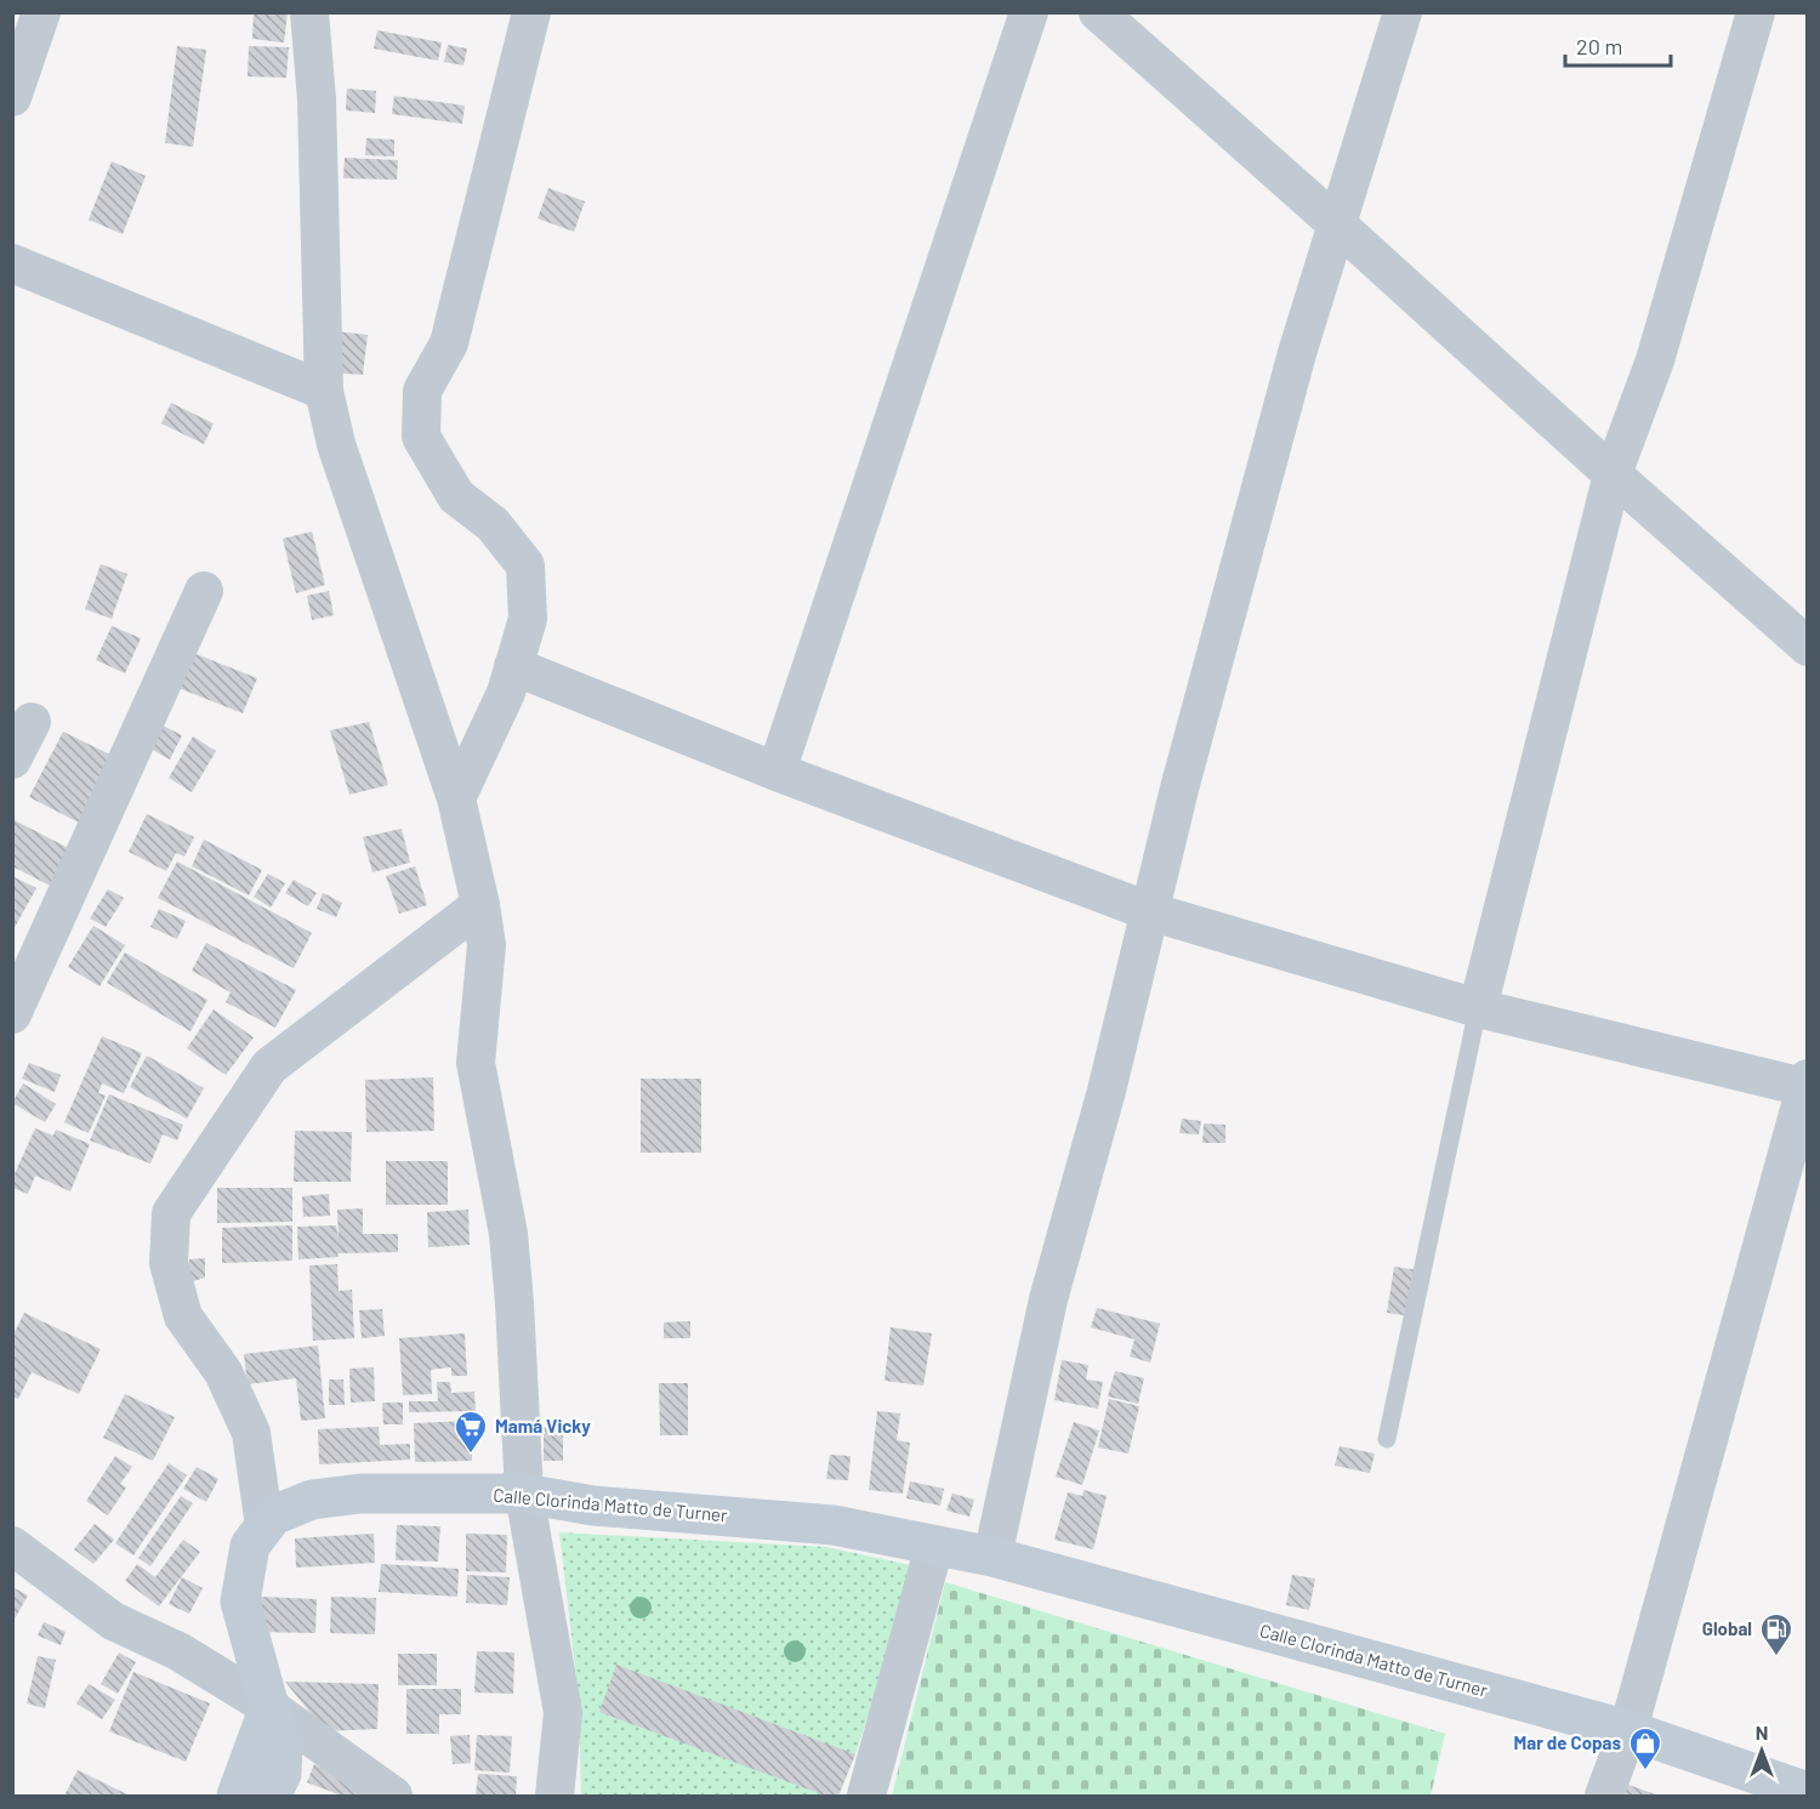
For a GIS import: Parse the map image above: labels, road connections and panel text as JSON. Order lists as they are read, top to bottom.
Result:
{
  "streets": {
    "street": ["Calle Clorinda Matto de Turner"]
  },
  "places": {
    "supermarket": ["Mamá Vicky"],
    "fuel station": ["Global"],
    "shop": ["Mar de Copas"]
  },
  "scale_bar": "20 m",
  "north": "top"
}
